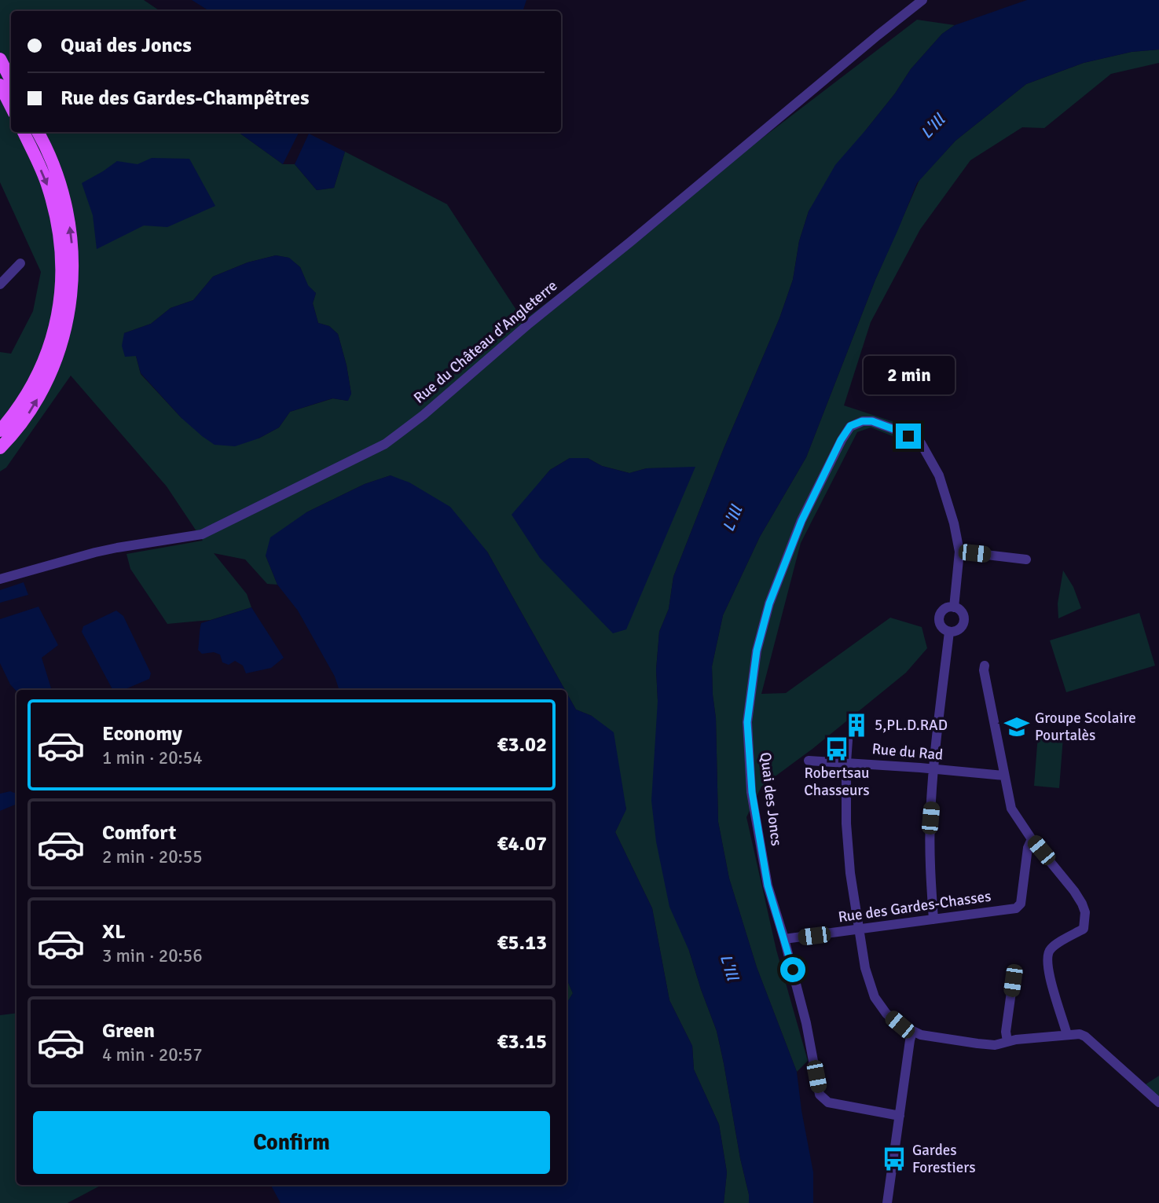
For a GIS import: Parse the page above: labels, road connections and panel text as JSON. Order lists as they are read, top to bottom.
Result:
{
  "streets": {
    "street": [
      "Rue du Château d'Angleterre",
      "Rue du Rad",
      "Quai des Joncs",
      "Rue des Gardes-Chasses"
    ]
  },
  "crossings": [
    ["Quai des Joncs", "Rue des Gardes-Chasses"]
  ],
  "water": ["L'Ill"],
  "places": {
    "building": ["5,PL.D.RAD"],
    "school or university": ["Groupe Scolaire Pourtalès"],
    "bus stop": ["Robertsau Chasseurs", "Gardes Forestiers"]
  },
  "page": {
    "banner": ["Quai des Joncs", "Rue des Gardes-Champêtres"],
    "bubble": "2 min",
    "list": [
      {
        "name": "Economy",
        "note": "1 min · 20:54",
        "value": "€3.02"
      },
      {
        "name": "Comfort",
        "note": "2 min · 20:55",
        "value": "€4.07"
      },
      {
        "name": "XL",
        "note": "3 min · 20:56",
        "value": "€5.13"
      },
      {
        "name": "Green",
        "note": "4 min · 20:57",
        "value": "€3.15"
      }
    ],
    "buttons": "Confirm"
  }
}
